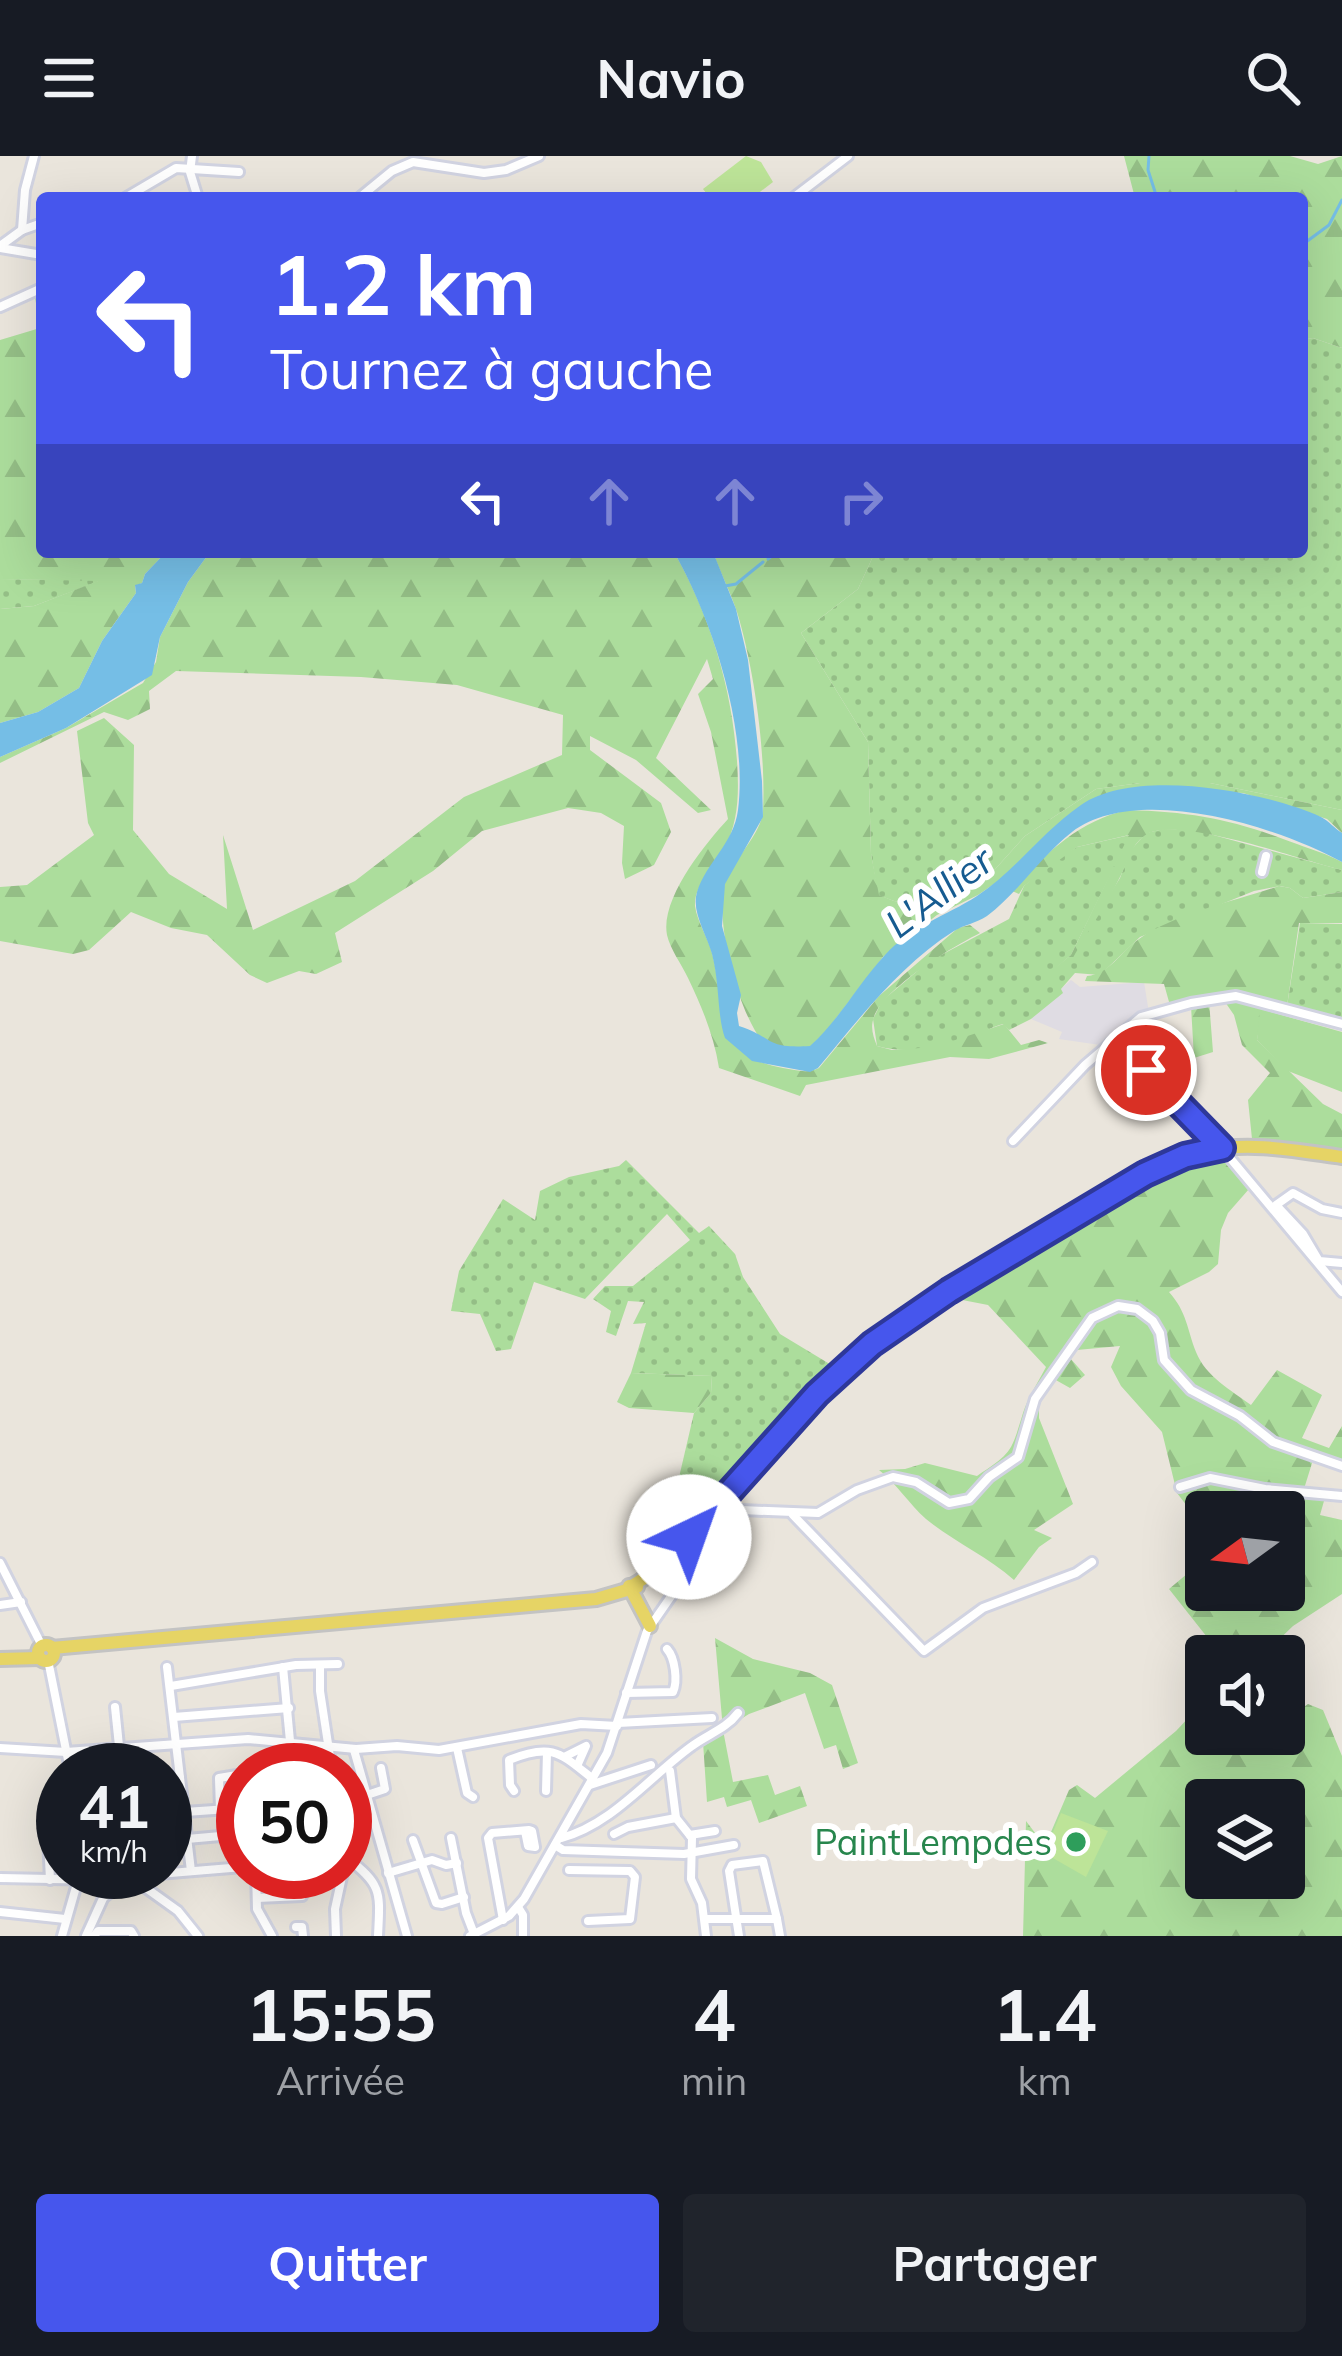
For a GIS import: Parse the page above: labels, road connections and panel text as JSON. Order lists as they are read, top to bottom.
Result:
{
  "water": ["L'Allier"],
  "places": ["PaintLempdes"],
  "north": "left",
  "page": {
    "header": "Navio",
    "turn": ["1.2 km", "Tournez à gauche"],
    "speed": "41 km/h",
    "limit": "50",
    "eta": [
      "15:55",
      "Arrivée",
      "4",
      "min",
      "1.4",
      "km"
    ],
    "buttons": ["Quitter", "Partager"]
  }
}
